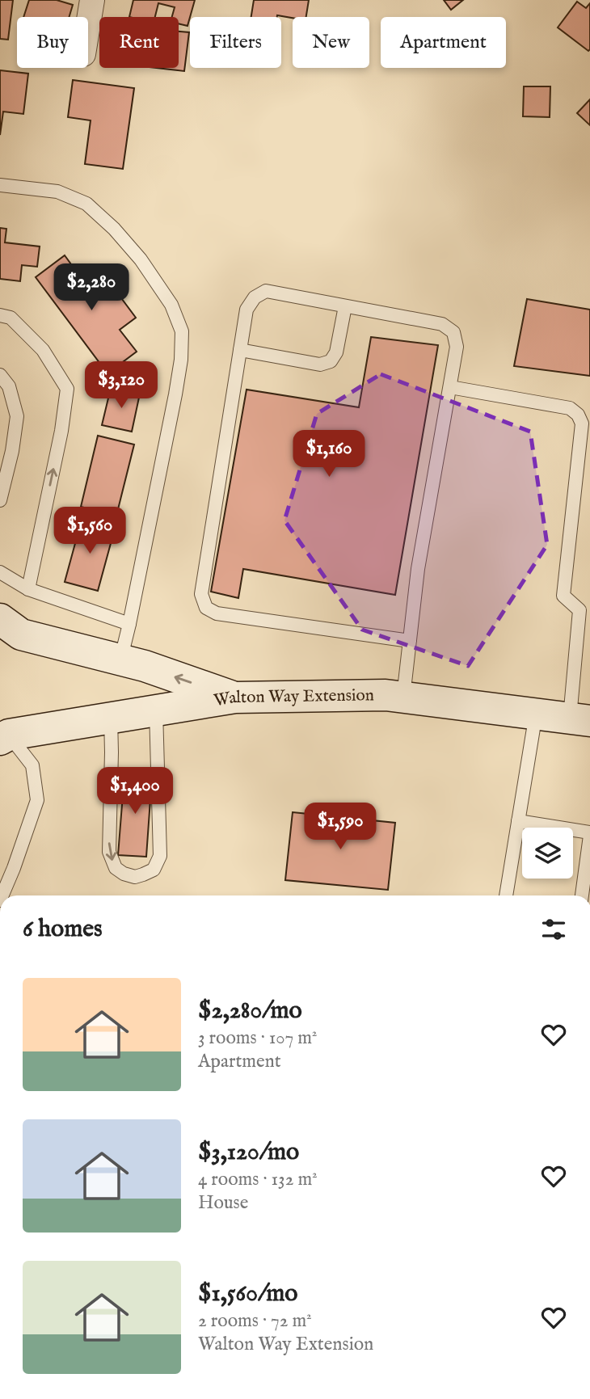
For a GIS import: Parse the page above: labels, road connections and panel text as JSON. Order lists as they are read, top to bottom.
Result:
{
  "streets": {
    "main road": ["Walton Way Extension"]
  },
  "page": {
    "chip": [
      "Buy",
      "Rent",
      "Filters",
      "New",
      "Apartment"
    ],
    "price": [
      "$2,280",
      "$3,120",
      "$1,160",
      "$1,560",
      "$1,400",
      "$1,590"
    ],
    "heading": "6 homes",
    "list": [
      {
        "name": "$2,280/mo",
        "note": "3 rooms · 107 m² · Apartment"
      },
      {
        "name": "$3,120/mo",
        "note": "4 rooms · 132 m² · House"
      },
      {
        "name": "$1,560/mo",
        "note": "2 rooms · 72 m² · Walton Way Extension"
      }
    ]
  }
}
